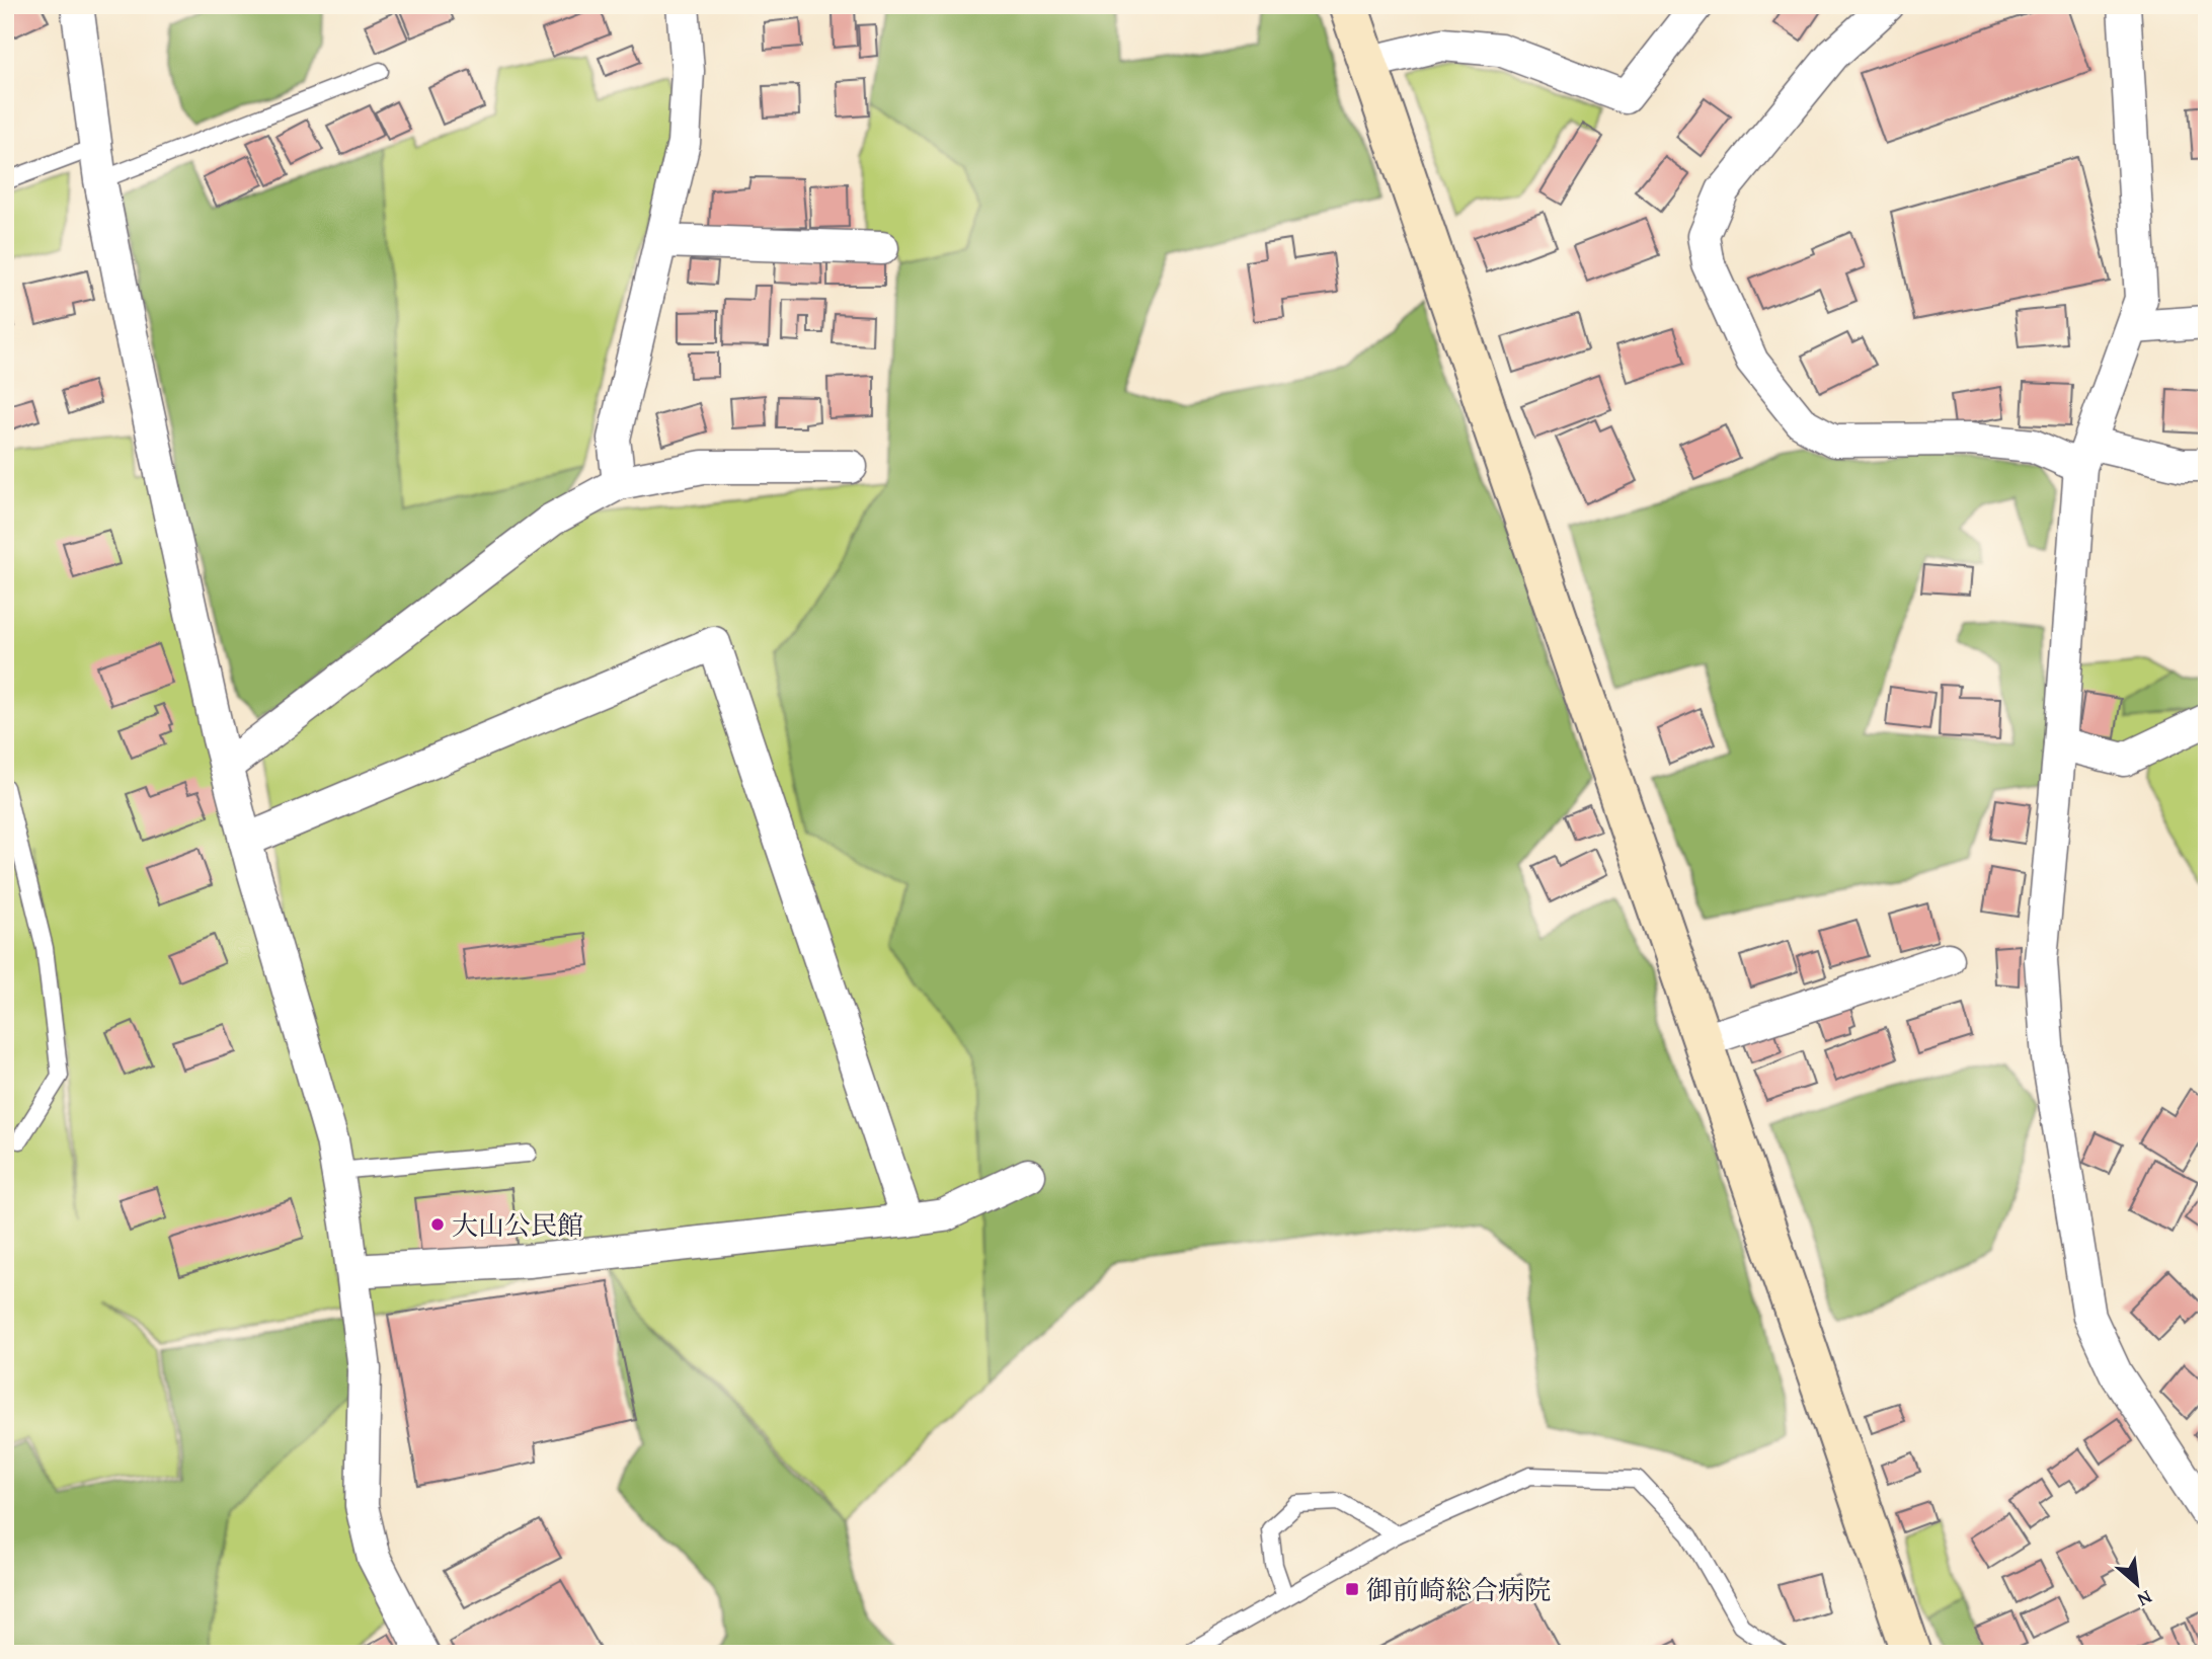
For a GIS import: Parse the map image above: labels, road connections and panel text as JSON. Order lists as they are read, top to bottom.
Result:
{
  "places": {
    "other": ["大山公民館"],
    "transit": ["御前崎総合病院"]
  },
  "north": "bottom right"
}
